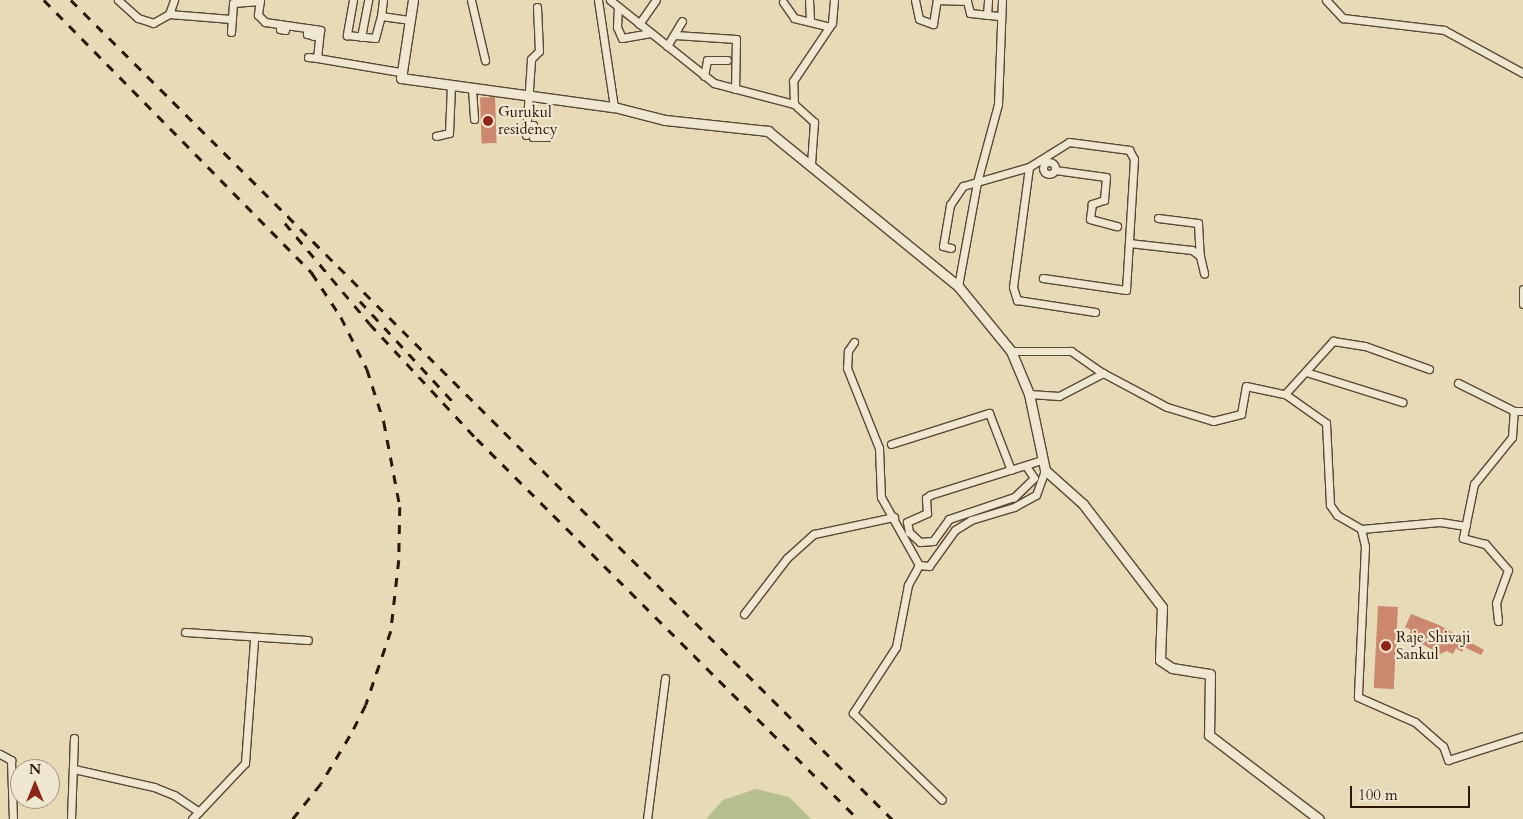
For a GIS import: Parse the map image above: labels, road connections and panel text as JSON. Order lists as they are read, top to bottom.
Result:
{
  "places": ["Gurukul residency", "Raje Shivaji Sankul"],
  "scale_bar": "100 m",
  "north": "top"
}
